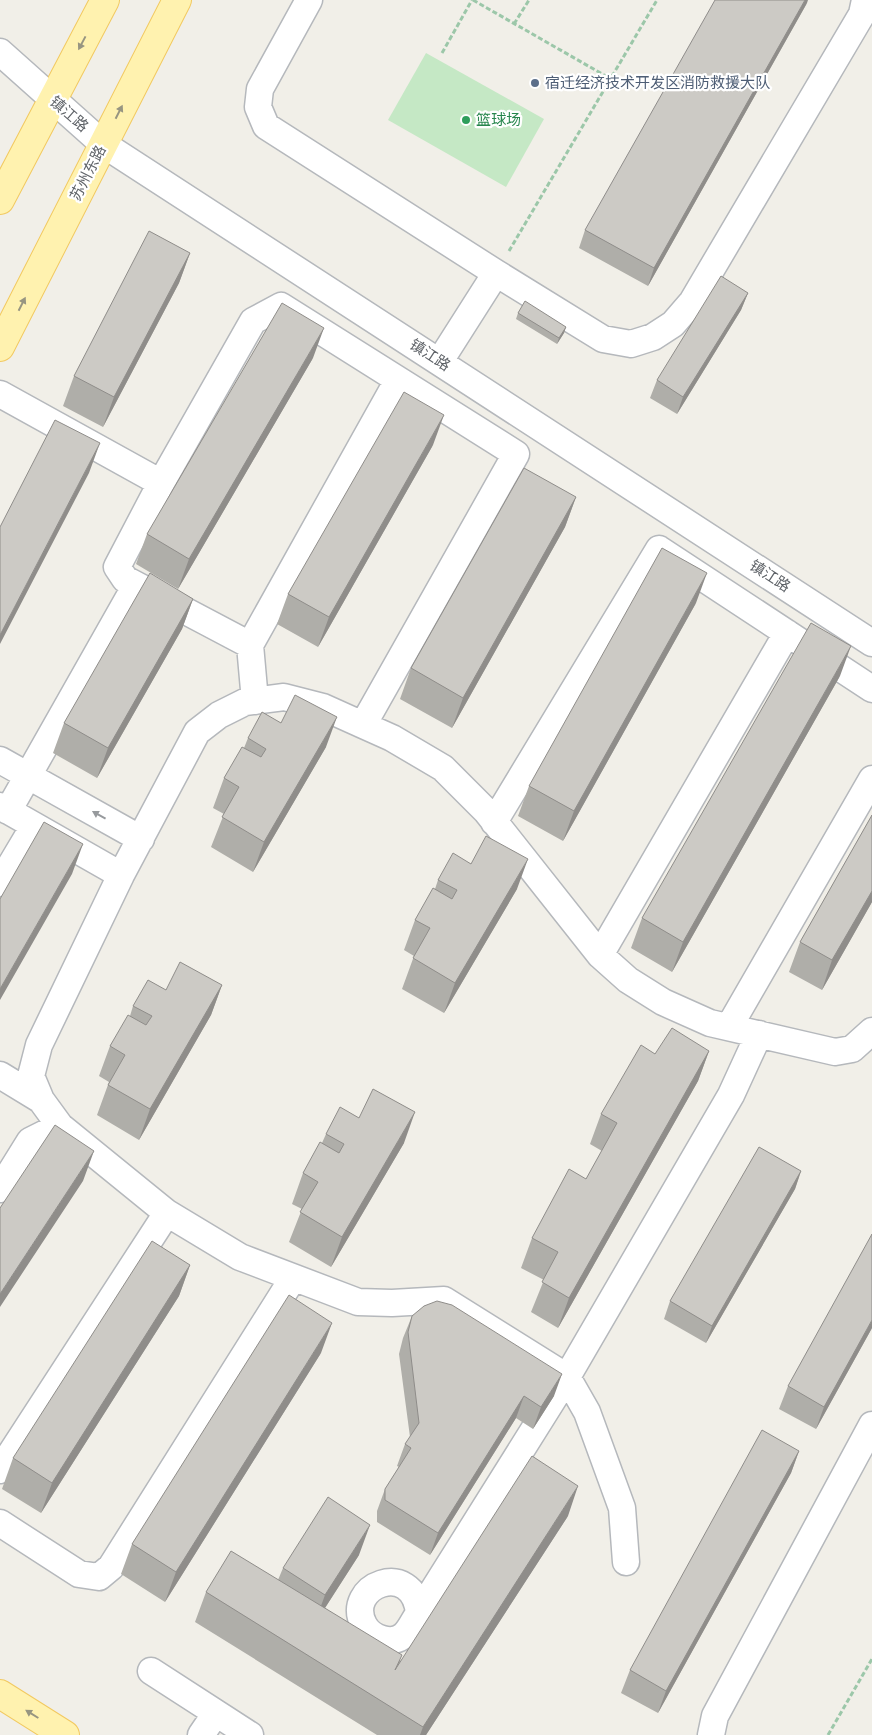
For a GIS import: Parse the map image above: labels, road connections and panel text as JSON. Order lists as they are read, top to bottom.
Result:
{
  "streets": {
    "main road": ["苏州东路"],
    "street": ["镇江路"]
  },
  "crossings": [
    ["镇江路", "苏州东路"]
  ],
  "places": ["宿迁经济技术开发区消防救援大队", "篮球场"]
}
